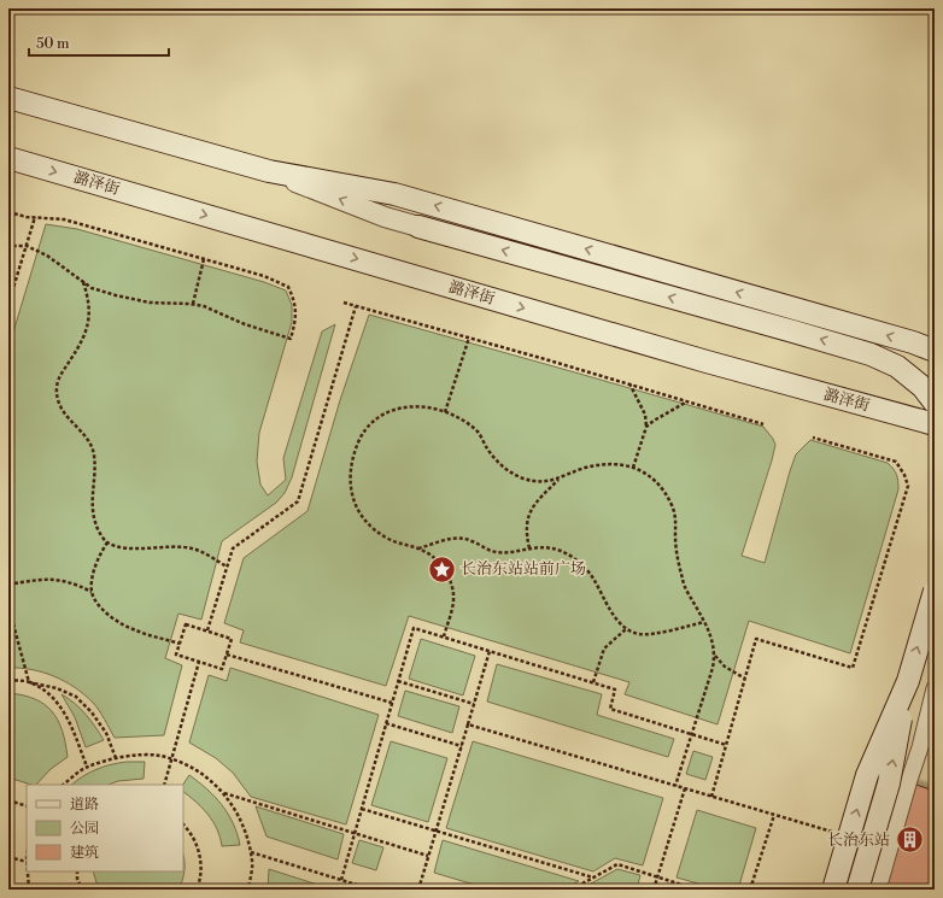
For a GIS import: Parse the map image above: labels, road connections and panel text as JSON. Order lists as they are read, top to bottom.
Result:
{
  "streets": {
    "main road": ["潞泽街"]
  },
  "places": {
    "place": ["长治东站站前广场"],
    "building": ["长治东站"]
  },
  "legend": ["道路", "公园", "建筑"],
  "scale_bar": "50 m"
}
